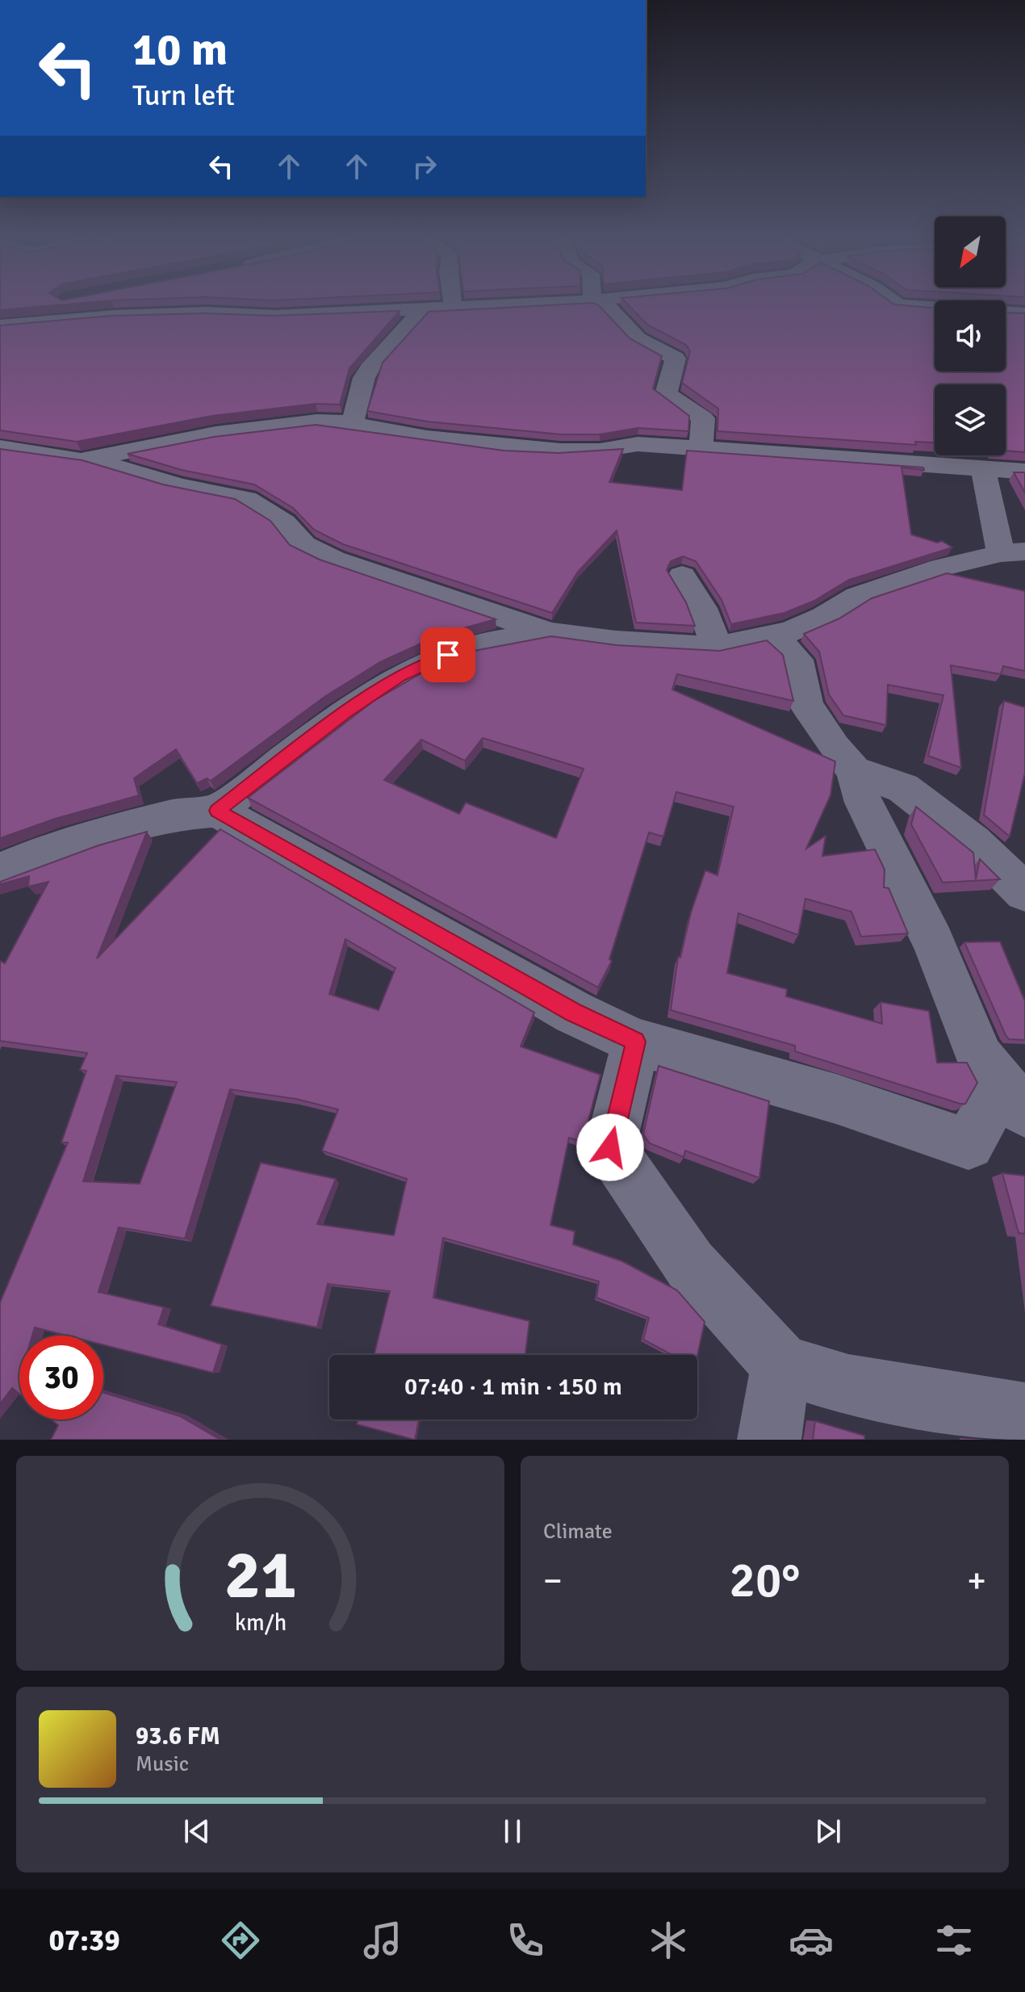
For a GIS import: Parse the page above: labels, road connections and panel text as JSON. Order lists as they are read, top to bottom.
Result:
{
  "north": "bottom left",
  "page": {
    "turn": ["10 m", "Turn left"],
    "limit": "30",
    "trip": "07:40 · 1 min · 150 m",
    "tile": "Climate",
    "heat": ["−", "20°", "+"],
    "song": ["93.6 FM", "Music"],
    "tabs": "07:39",
    "gauge": ["21", "km/h"]
  }
}
